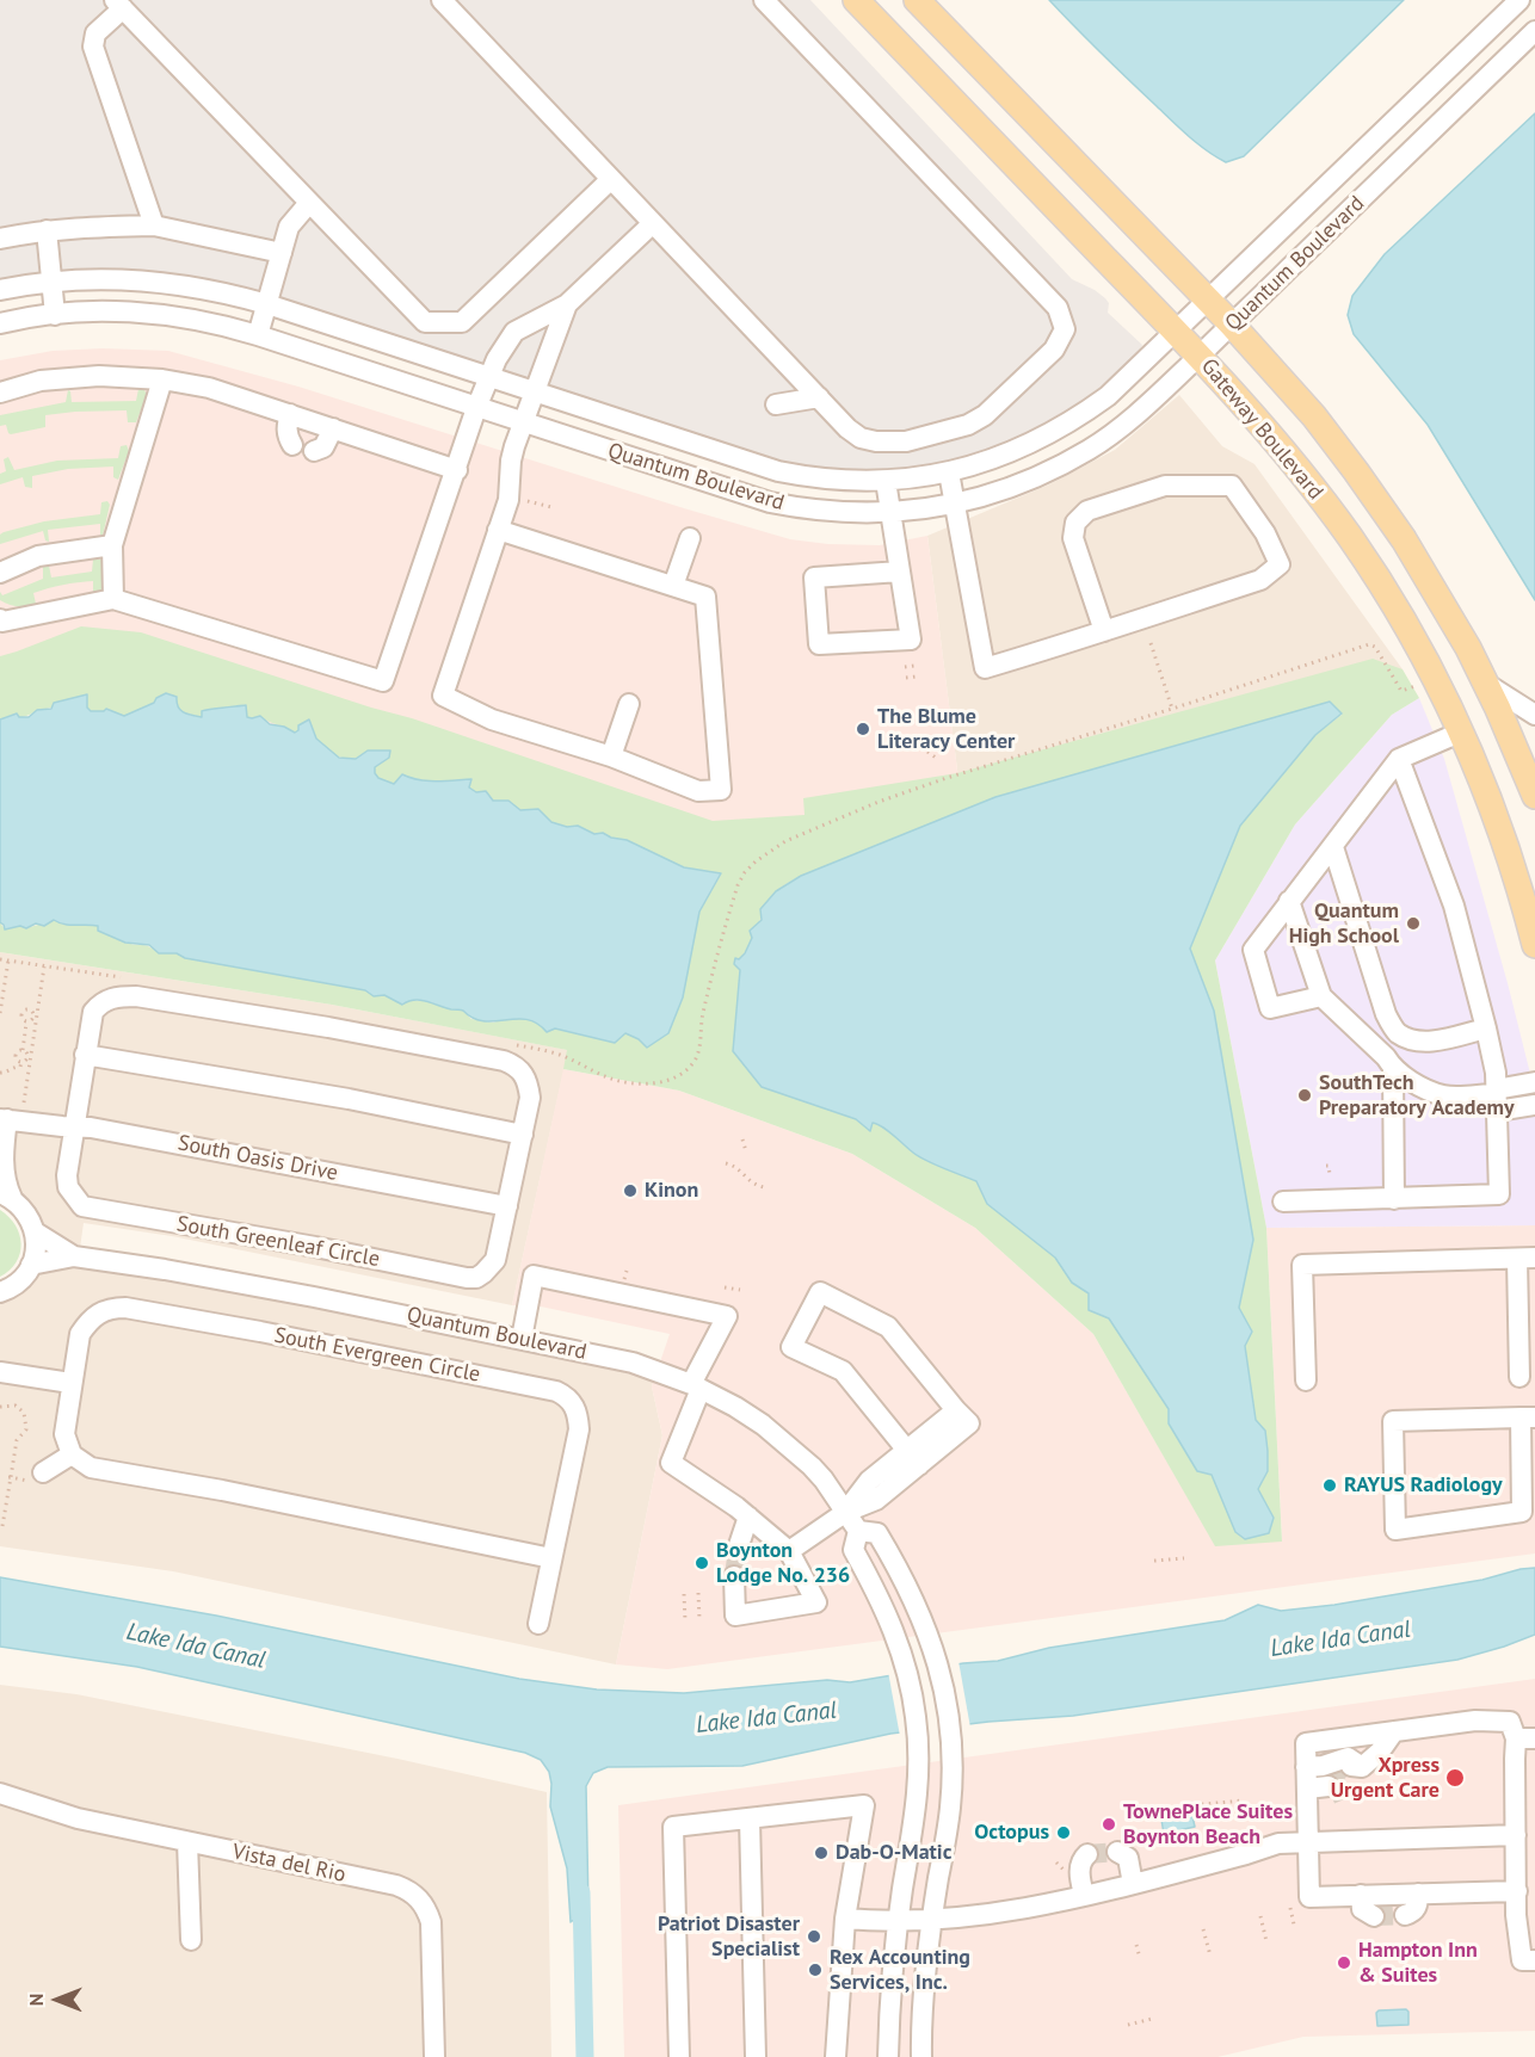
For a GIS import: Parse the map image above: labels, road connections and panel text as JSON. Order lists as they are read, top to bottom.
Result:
{
  "streets": {
    "main road": ["Gateway Boulevard"],
    "street": [
      "Quantum Boulevard",
      "South Oasis Drive",
      "South Greenleaf Circle",
      "South Evergreen Circle",
      "Vista del Rio"
    ]
  },
  "crossings": [
    ["Quantum Boulevard", "Gateway Boulevard"],
    ["South Oasis Drive", "South Greenleaf Circle"]
  ],
  "water": ["Lake Ida Canal"],
  "places": [
    "The Blume Literacy Center",
    "Quantum High School",
    "SouthTech Preparatory Academy",
    "Kinon",
    "RAYUS Radiology",
    "Boynton Lodge No. 236",
    "Xpress Urgent Care",
    "TownePlace Suites Boynton Beach",
    "Octopus",
    "Dab-O-Matic",
    "Patriot Disaster Specialist",
    "Hampton Inn & Suites",
    "Rex Accounting Services, Inc."
  ],
  "north": "left"
}
